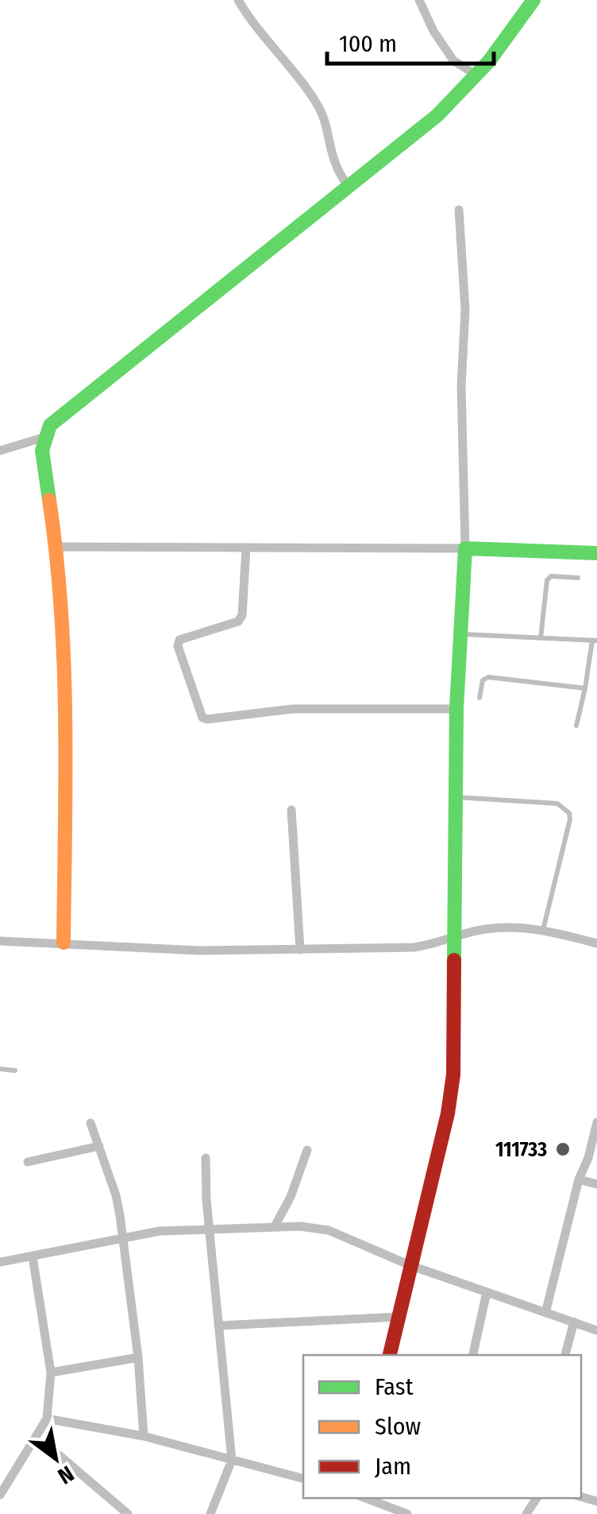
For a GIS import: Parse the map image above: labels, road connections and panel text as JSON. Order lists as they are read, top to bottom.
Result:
{
  "places": ["111733"],
  "legend": ["Fast", "Slow", "Jam"],
  "scale_bar": "100 m",
  "north": "bottom right"
}
